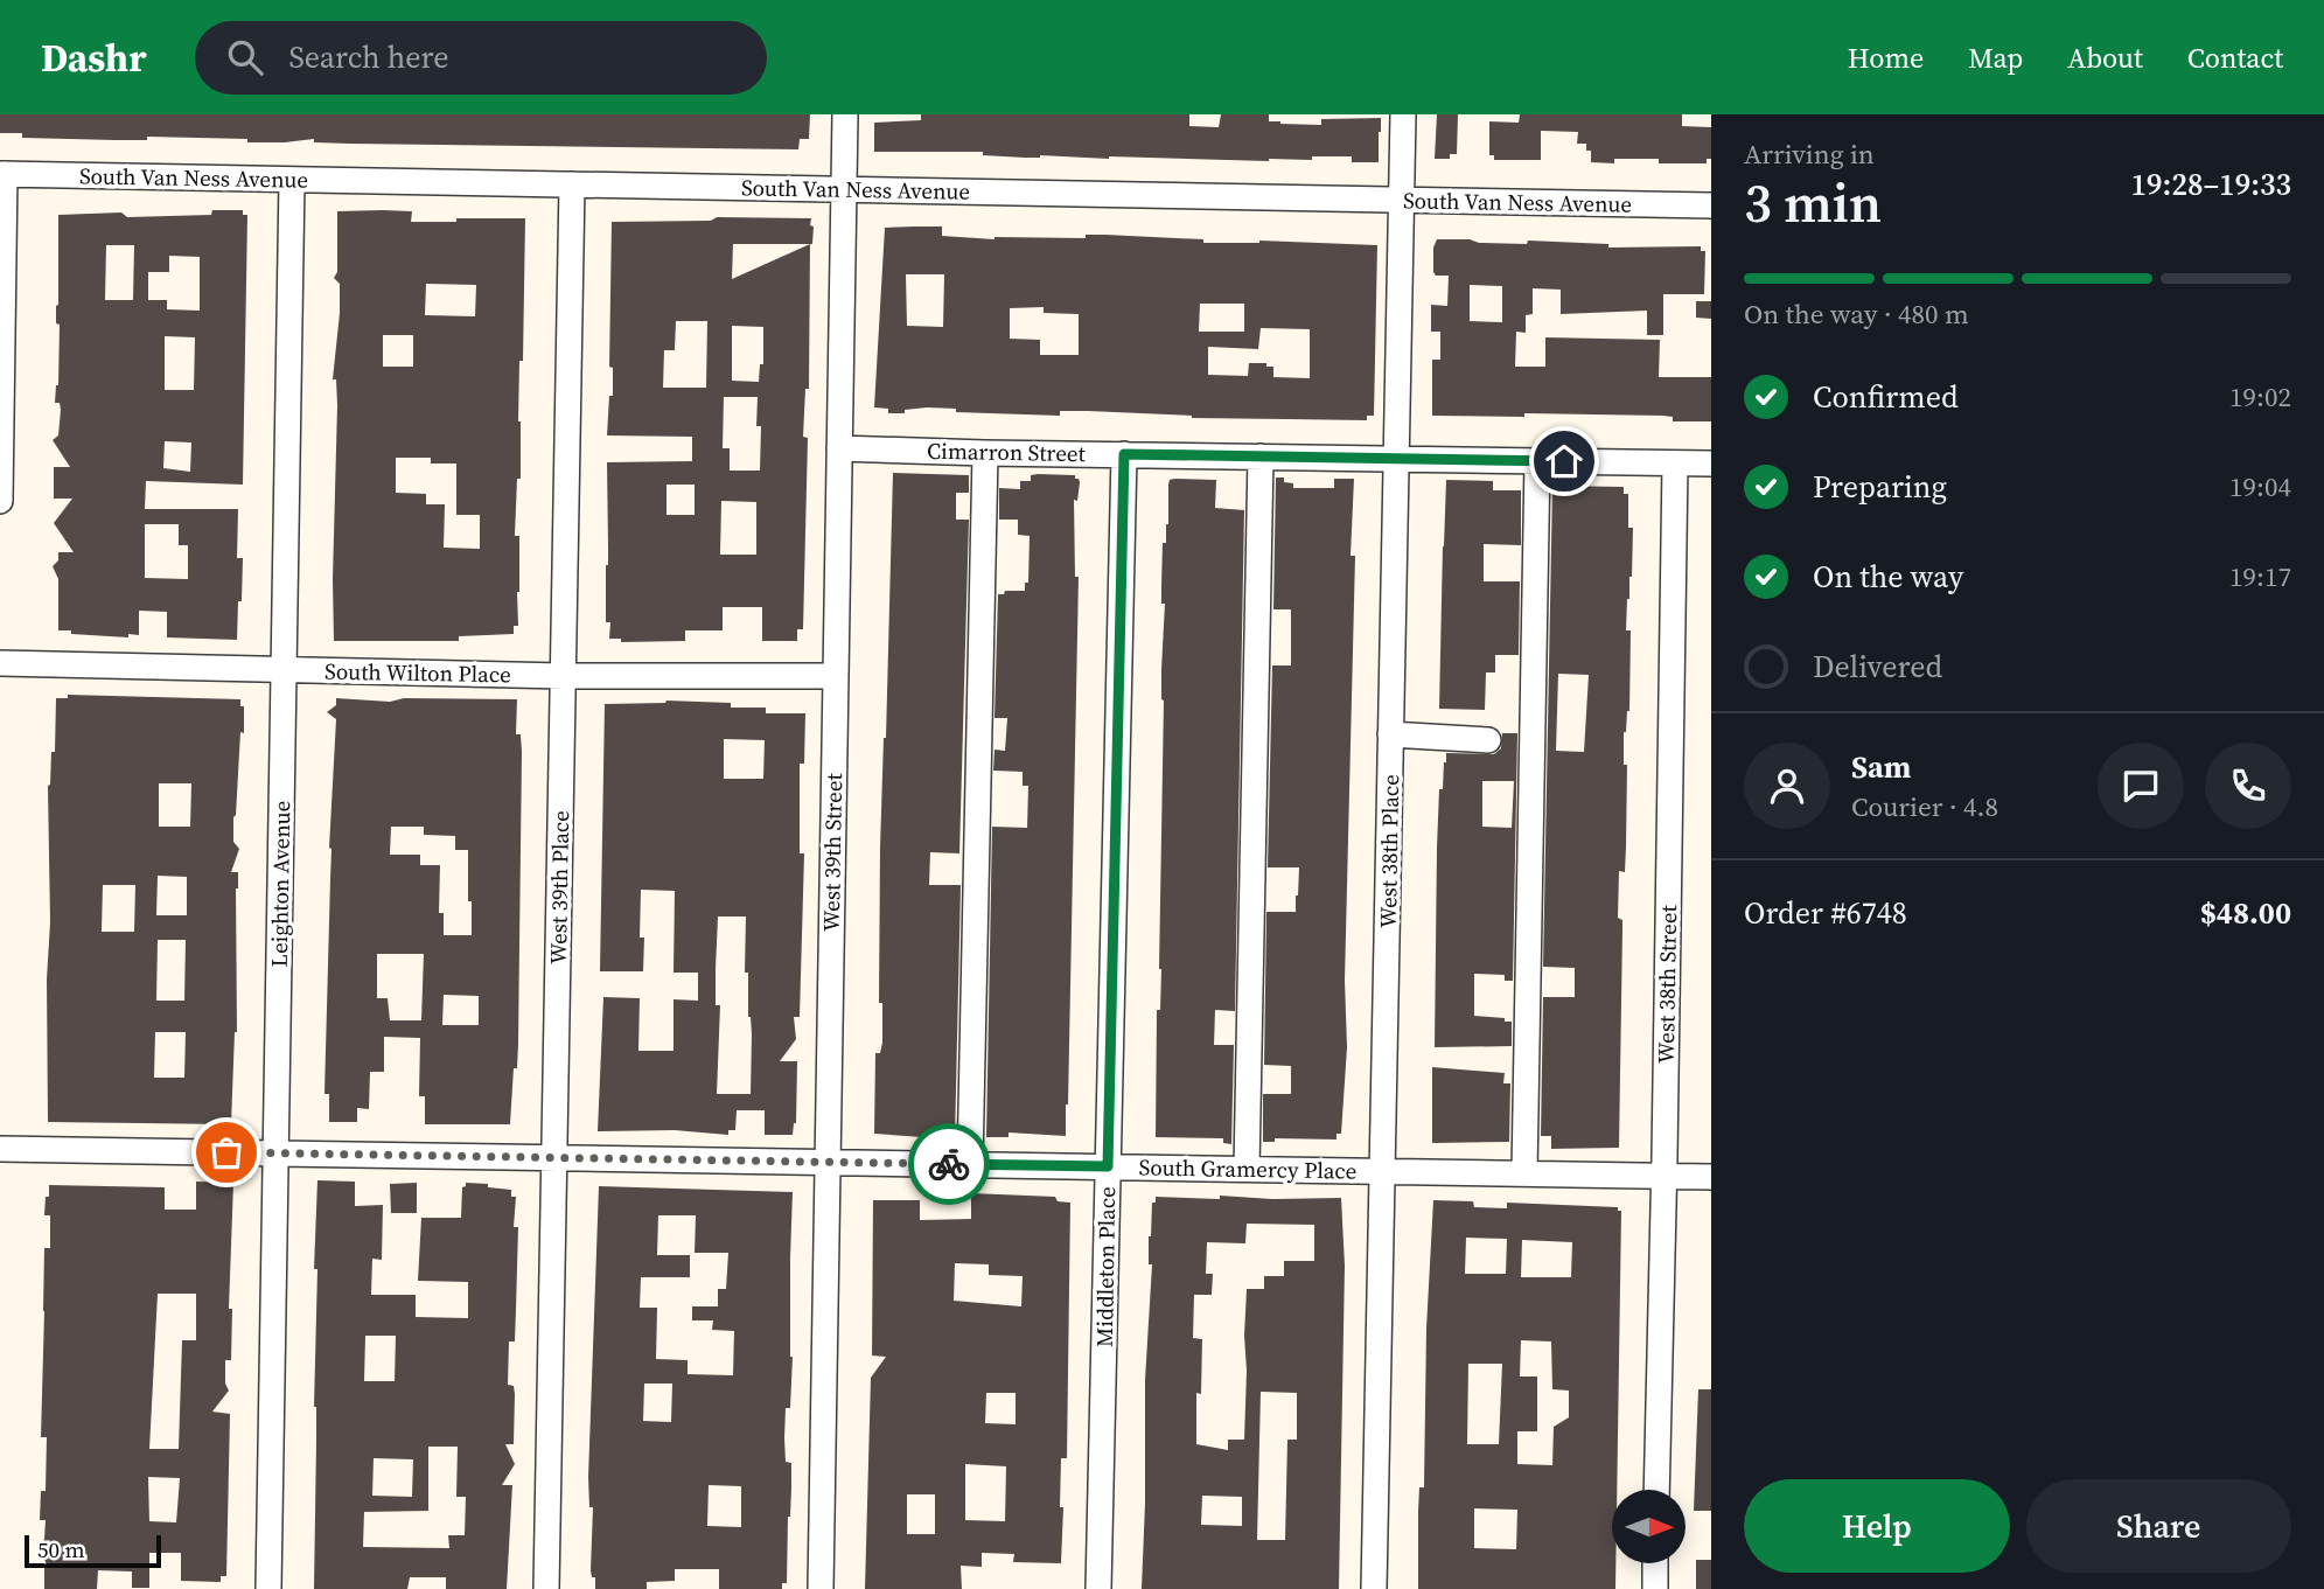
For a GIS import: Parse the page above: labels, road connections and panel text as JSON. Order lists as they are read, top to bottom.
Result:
{
  "streets": {
    "street": [
      "South Van Ness Avenue",
      "Cimarron Street",
      "South Wilton Place",
      "West 38th Place",
      "West 39th Street",
      "Leighton Avenue",
      "West 39th Place",
      "West 38th Street",
      "South Gramercy Place",
      "Middleton Place"
    ]
  },
  "crossings": [
    ["South Van Ness Avenue", "West 38th Place"],
    ["South Van Ness Avenue", "West 39th Street"],
    ["South Van Ness Avenue", "Leighton Avenue"],
    ["South Van Ness Avenue", "West 39th Place"],
    ["Cimarron Street", "West 38th Place"],
    ["Cimarron Street", "West 39th Street"],
    ["Cimarron Street", "West 38th Street"],
    ["Cimarron Street", "Middleton Place"],
    ["South Wilton Place", "West 39th Street"],
    ["South Wilton Place", "Leighton Avenue"],
    ["South Wilton Place", "West 39th Place"],
    ["West 38th Place", "South Gramercy Place"],
    ["West 39th Street", "South Gramercy Place"],
    ["Leighton Avenue", "South Gramercy Place"],
    ["West 39th Place", "South Gramercy Place"],
    ["West 38th Street", "South Gramercy Place"],
    ["South Gramercy Place", "Middleton Place"]
  ],
  "scale_bar": "50 m",
  "north": "right",
  "page": {
    "header": "Dashr",
    "search": "Search here",
    "nav": [
      "Home",
      "Map",
      "About",
      "Contact"
    ],
    "heading": ["3 min", "Arriving in", "19:28–19:33"],
    "panel": [
      "Sam",
      "Courier · 4.8",
      "Order #6748",
      "$48.00"
    ],
    "bar": "On the way · 480 m",
    "list": [
      ["Confirmed", "19:02"],
      ["Preparing", "19:04"],
      ["On the way", "19:17"],
      "Delivered"
    ],
    "buttons": ["Help", "Share"],
    "scale": "50 m"
  }
}
